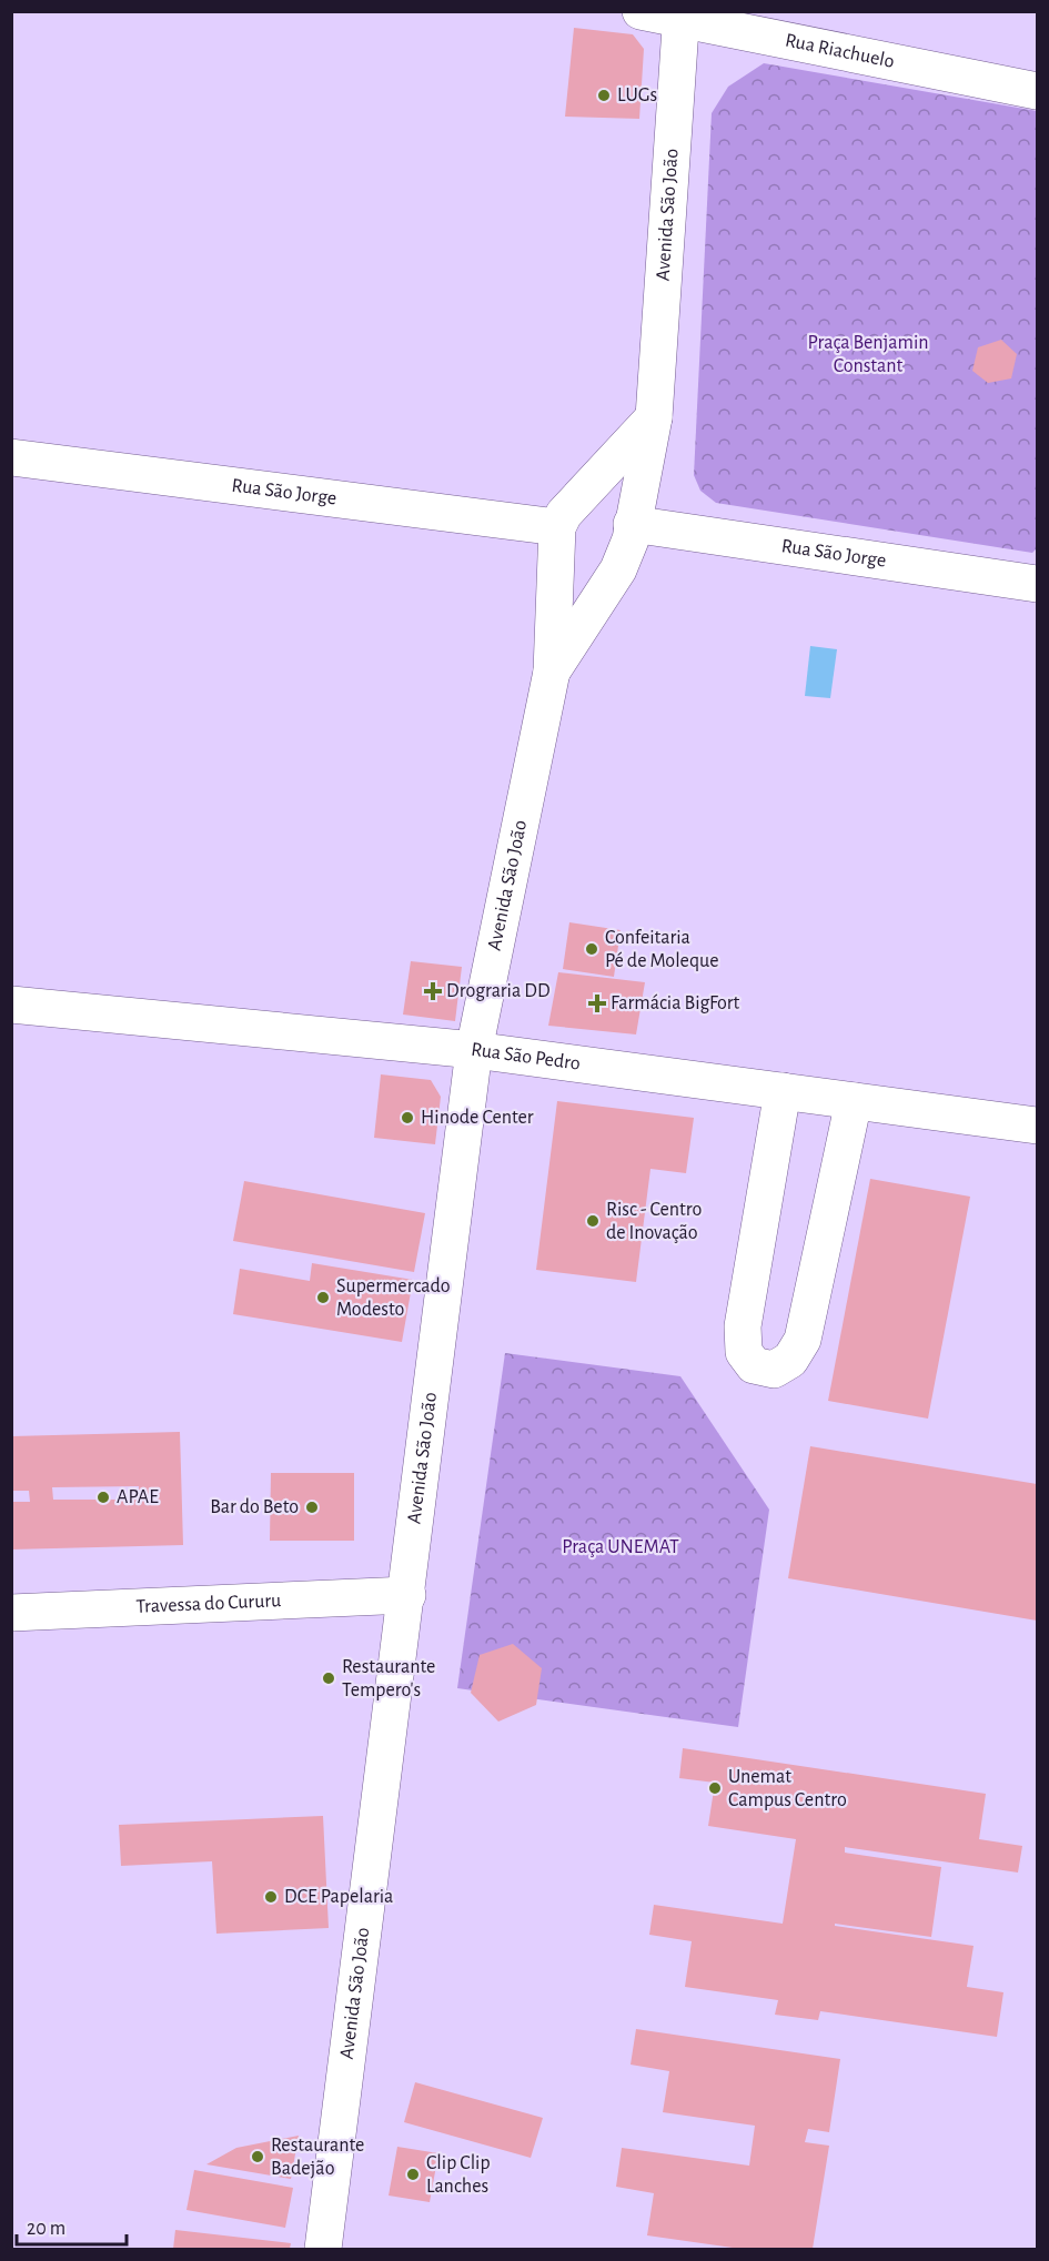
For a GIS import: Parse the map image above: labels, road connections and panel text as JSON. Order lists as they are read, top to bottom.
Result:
{
  "streets": {
    "street": [
      "Rua Riachuelo",
      "Avenida São João",
      "Rua São Jorge",
      "Rua São Pedro",
      "Travessa do Cururu"
    ]
  },
  "crossings": [
    ["Rua Riachuelo", "Avenida São João"],
    ["Avenida São João", "Rua São Jorge"],
    ["Avenida São João", "Rua São Pedro"],
    ["Avenida São João", "Travessa do Cururu"]
  ],
  "parks": ["Praça Benjamin Constant", "Praça UNEMAT"],
  "places": {
    "other": [
      "LUGs",
      "Confeitaria Pé de Moleque",
      "Hinode Center",
      "Risc - Centro de Inovação",
      "Supermercado Modesto",
      "APAE",
      "Bar do Beto",
      "Restaurante Tempero's",
      "Unemat Campus Centro",
      "DCE Papelaria",
      "Restaurante Badejão",
      "Clip Clip Lanches"
    ],
    "health": ["Drograria DD", "Farmácia BigFort"]
  },
  "scale_bar": "20 m"
}
